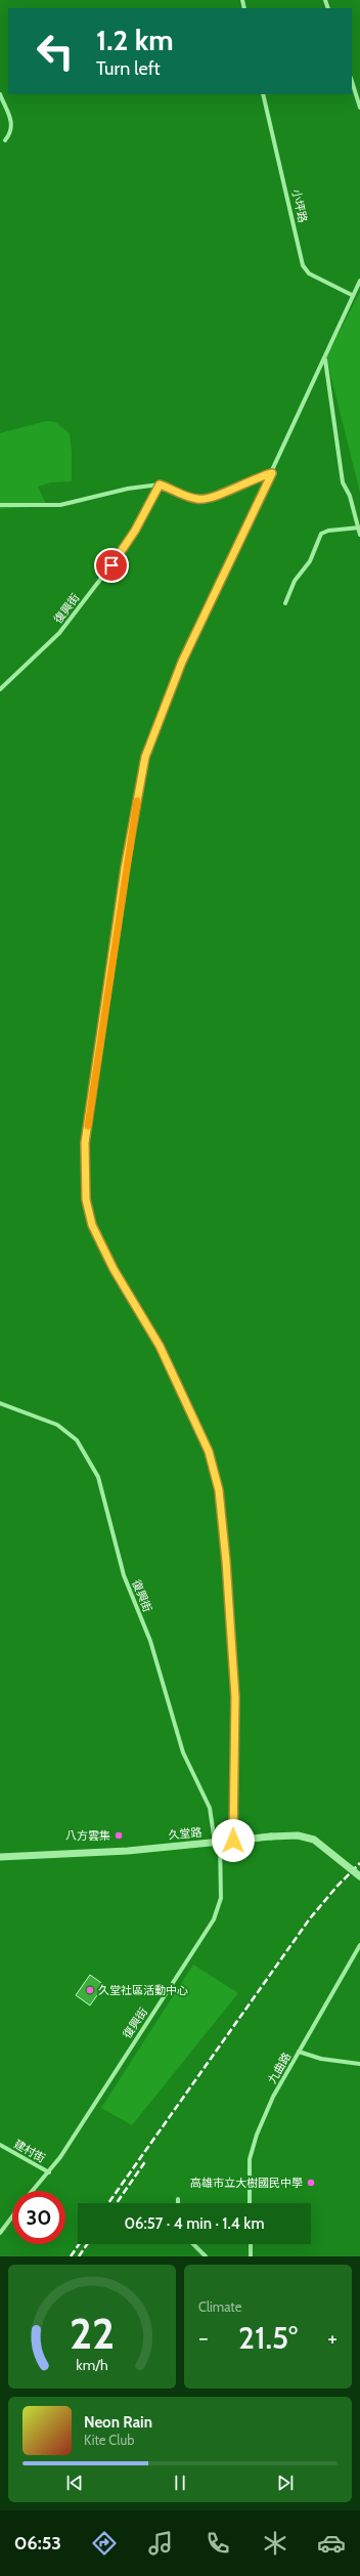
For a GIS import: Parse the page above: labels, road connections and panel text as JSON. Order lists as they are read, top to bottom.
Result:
{
  "streets": {
    "street": [
      "小坪路",
      "復興街",
      "久堂路",
      "九曲路",
      "建村街"
    ]
  },
  "crossings": [
    ["復興街", "久堂路"],
    ["復興街", "建村街"]
  ],
  "places": ["八方雲集", "久堂社區活動中心", "高雄市立大樹國民中學"],
  "page": {
    "turn": ["1.2 km", "Turn left"],
    "limit": "30",
    "trip": "06:57 · 4 min · 1.4 km",
    "tile": "Climate",
    "heat": ["−", "21.5°", "+"],
    "song": ["Neon Rain", "Kite Club"],
    "tabs": "06:53",
    "gauge": ["22", "km/h"]
  }
}
